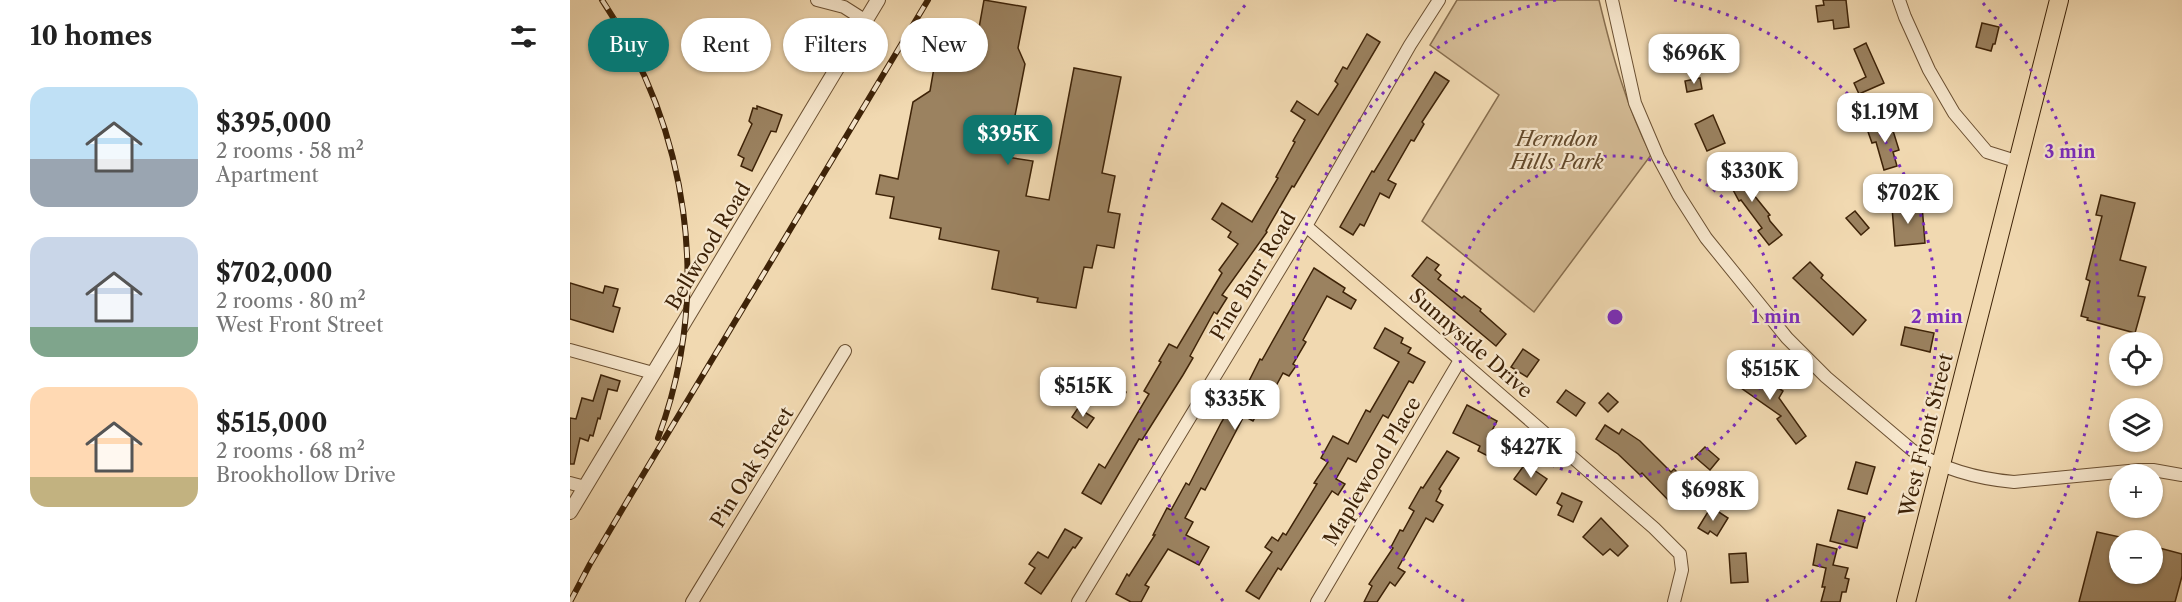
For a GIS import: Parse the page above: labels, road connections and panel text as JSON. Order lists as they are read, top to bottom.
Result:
{
  "streets": {
    "main road": ["West Front Street"],
    "street": [
      "Bellwood Road",
      "Pine Burr Road",
      "Sunnyside Drive",
      "Pin Oak Street",
      "Maplewood Place"
    ]
  },
  "crossings": [
    ["Pine Burr Road", "Sunnyside Drive"],
    ["Sunnyside Drive", "Maplewood Place"]
  ],
  "parks": ["Herndon Hills Park"],
  "page": {
    "heading": "10 homes",
    "chip": [
      "Buy",
      "Rent",
      "Filters",
      "New"
    ],
    "price": [
      "$696K",
      "$1.19M",
      "$395K",
      "$330K",
      "$702K",
      "$515K",
      "$515K",
      "$335K",
      "$427K",
      "$698K"
    ],
    "list": [
      {
        "name": "$395,000",
        "note": "2 rooms · 58 m² · Apartment"
      },
      {
        "name": "$702,000",
        "note": "2 rooms · 80 m² · West Front Street"
      },
      {
        "name": "$515,000",
        "note": "2 rooms · 68 m² · Brookhollow Drive"
      }
    ],
    "map_buttons": ["+", "−"]
  },
  "rings": ["3 min", "1 min", "2 min"]
}
